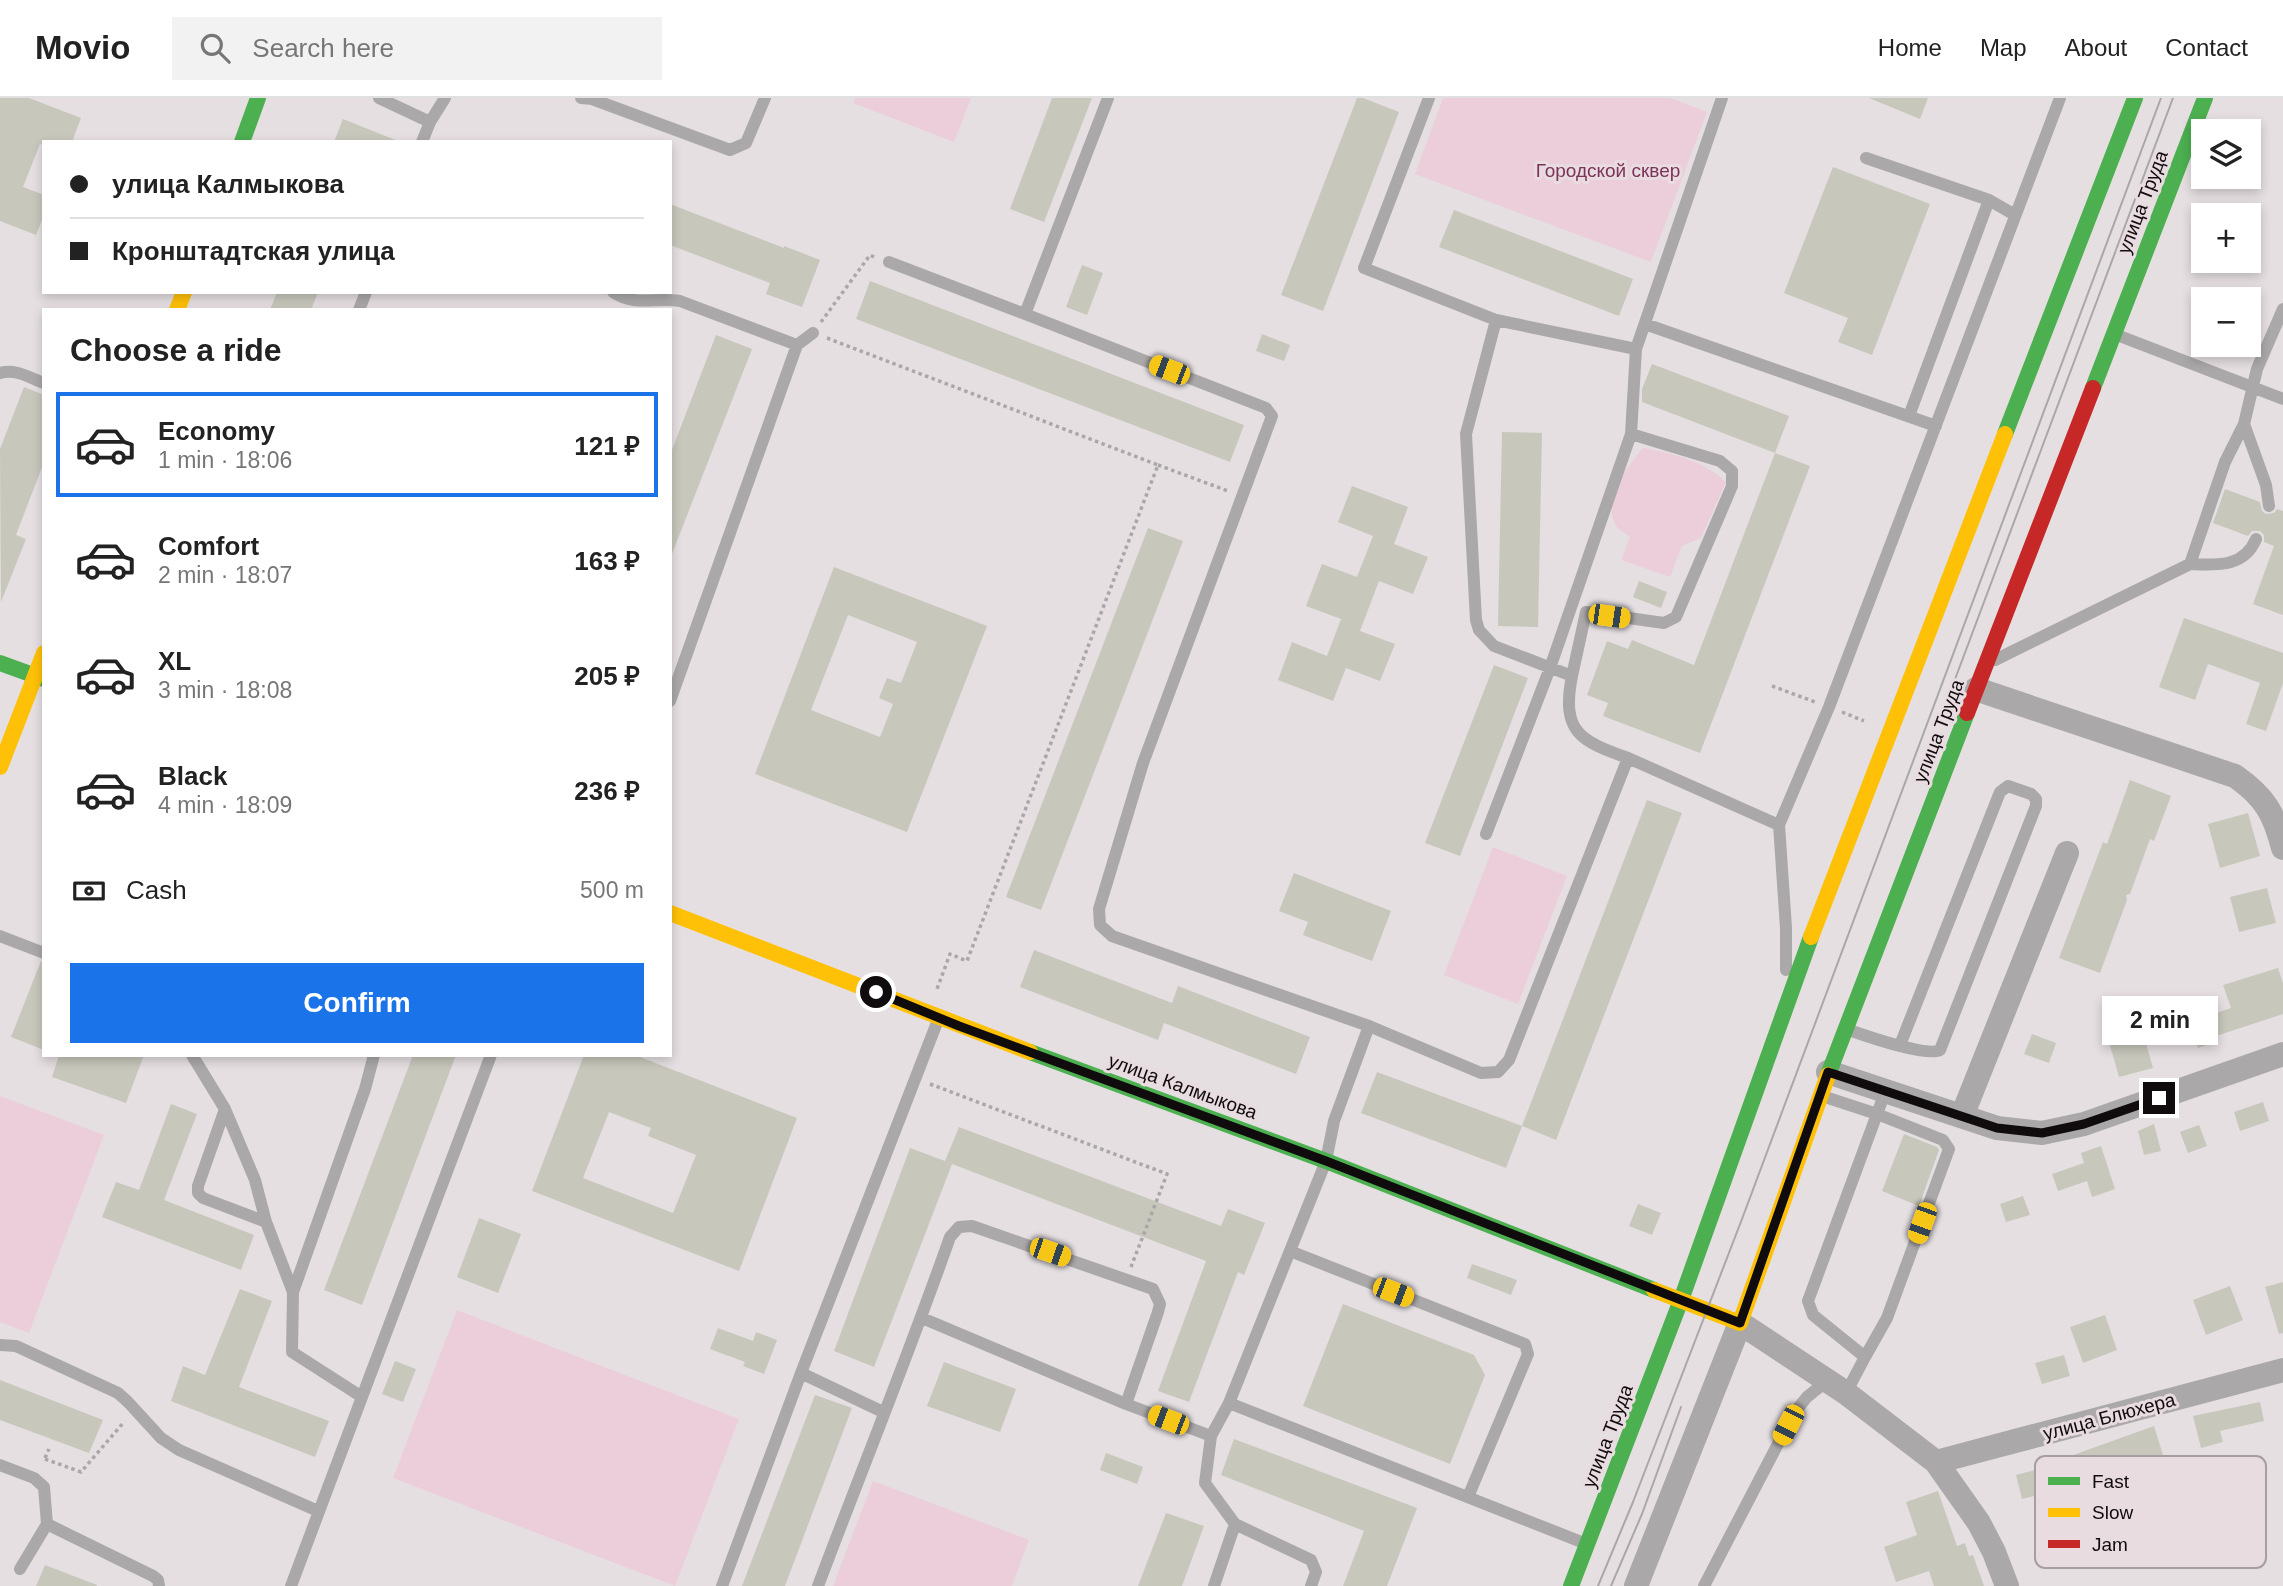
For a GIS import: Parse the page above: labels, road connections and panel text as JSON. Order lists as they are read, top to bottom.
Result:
{
  "streets": {
    "main road": ["улица Труда", "улица Калмыкова"],
    "street": ["улица Блюхера"]
  },
  "crossings": [
    ["улица Труда", "улица Калмыкова"]
  ],
  "parks": ["Городской сквер"],
  "legend": ["Fast", "Slow", "Jam"],
  "page": {
    "header": "Movio",
    "search": "Search here",
    "nav": [
      "Home",
      "Map",
      "About",
      "Contact"
    ],
    "map_buttons": ["+", "−"],
    "banner": ["улица Калмыкова", "Кронштадтская улица"],
    "heading": "Choose a ride",
    "list": [
      {
        "name": "Economy",
        "note": "1 min · 18:06",
        "value": "121 ₽"
      },
      {
        "name": "Comfort",
        "note": "2 min · 18:07",
        "value": "163 ₽"
      },
      {
        "name": "XL",
        "note": "3 min · 18:08",
        "value": "205 ₽"
      },
      {
        "name": "Black",
        "note": "4 min · 18:09",
        "value": "236 ₽"
      }
    ],
    "pay": ["Cash", "500 m"],
    "buttons": "Confirm",
    "bubble": "2 min"
  }
}
